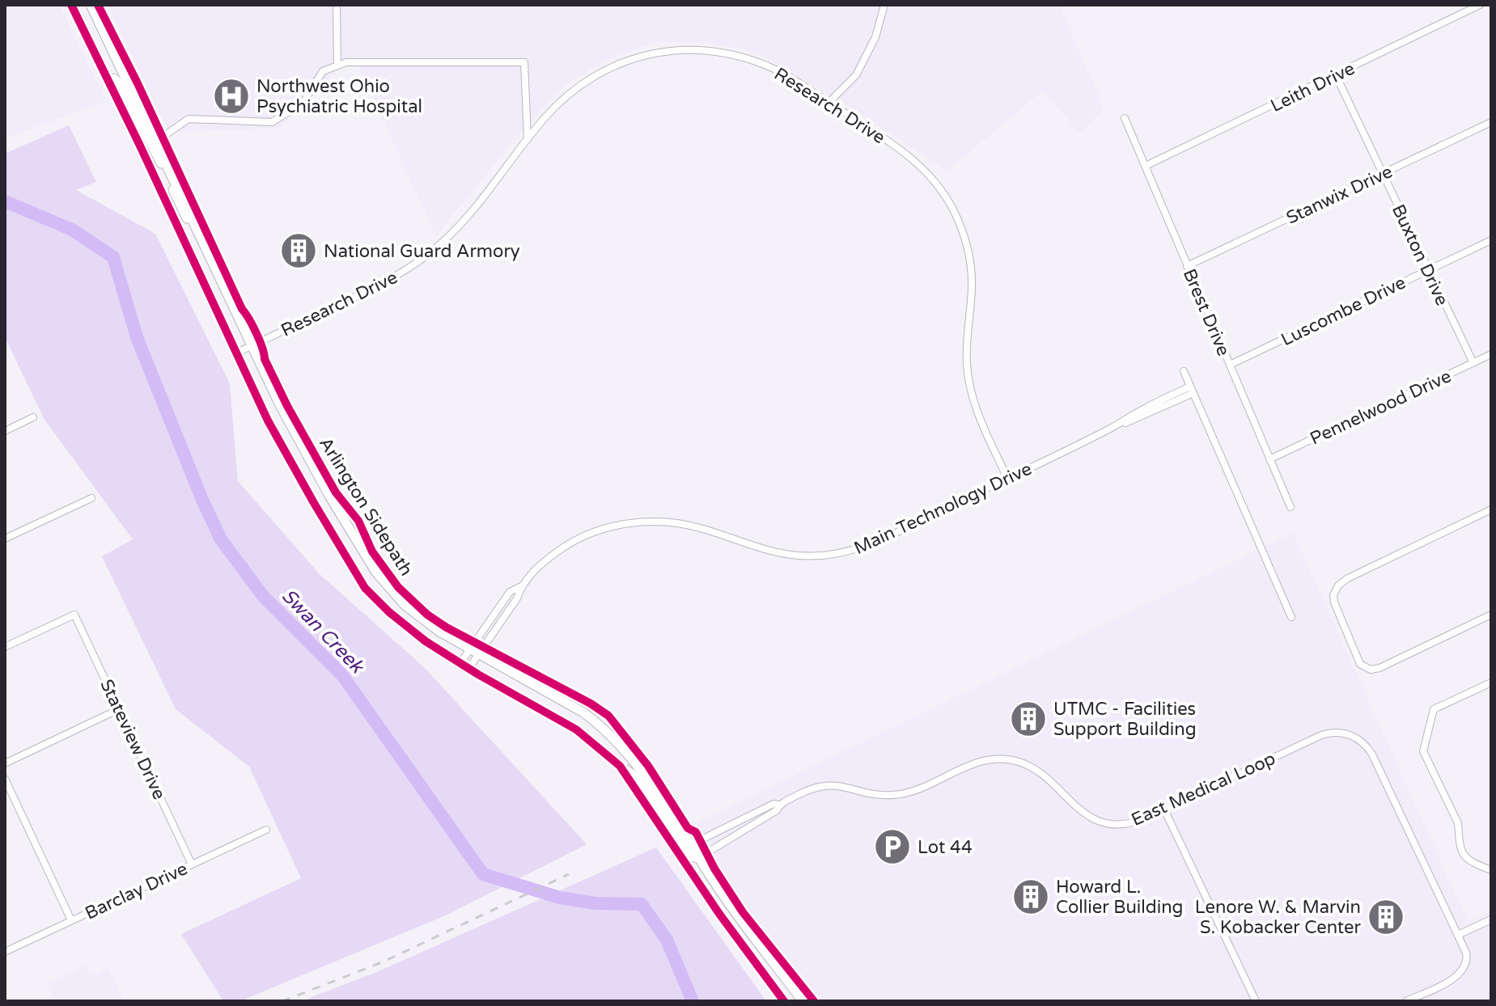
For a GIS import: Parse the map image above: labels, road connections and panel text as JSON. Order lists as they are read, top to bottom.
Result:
{
  "streets": {
    "street": [
      "Leith Drive",
      "Research Drive",
      "Stanwix Drive",
      "Buxton Drive",
      "Luscombe Drive",
      "Brest Drive",
      "Pennelwood Drive",
      "Main Technology Drive",
      "Stateview Drive",
      "East Medical Loop",
      "Barclay Drive"
    ],
    "cycle path": ["Arlington Sidepath"]
  },
  "crossings": [
    ["Leith Drive", "Buxton Drive"],
    ["Leith Drive", "Brest Drive"],
    ["Research Drive", "Main Technology Drive"],
    ["Stanwix Drive", "Buxton Drive"],
    ["Stanwix Drive", "Brest Drive"],
    ["Buxton Drive", "Luscombe Drive"],
    ["Buxton Drive", "Pennelwood Drive"],
    ["Luscombe Drive", "Brest Drive"],
    ["Brest Drive", "Pennelwood Drive"],
    ["Stateview Drive", "Barclay Drive"]
  ],
  "water": ["Swan Creek"],
  "places": {
    "hospital": ["Northwest Ohio Psychiatric Hospital"],
    "building": [
      "National Guard Armory",
      "UTMC - Facilities Support Building",
      "Howard L. Collier Building",
      "Lenore W. & Marvin S. Kobacker Center"
    ],
    "parking": ["Lot 44"]
  }
}
